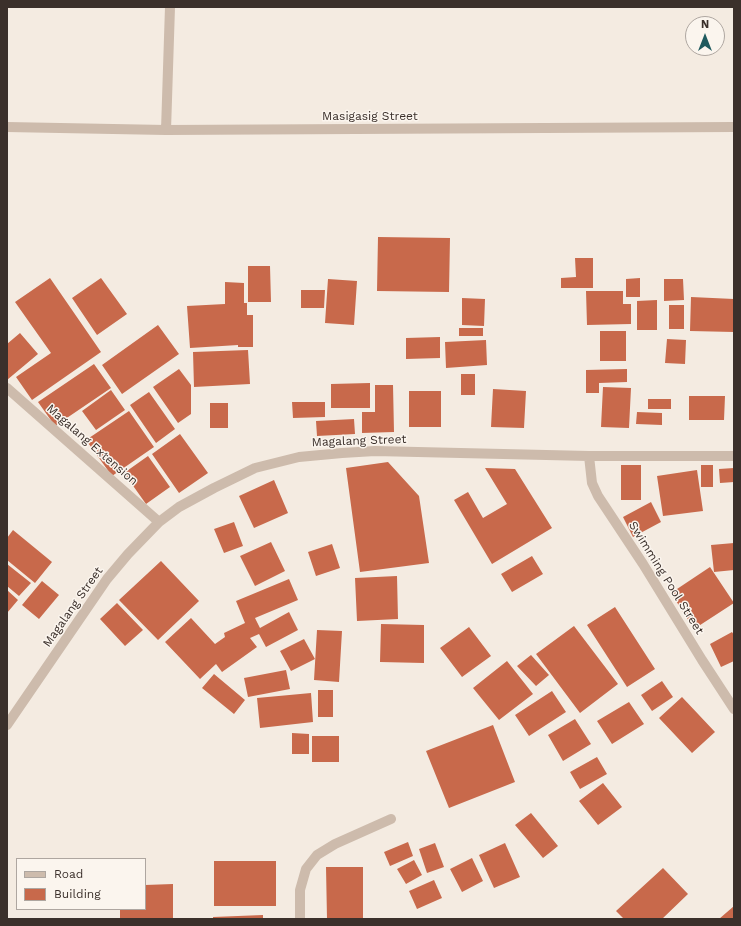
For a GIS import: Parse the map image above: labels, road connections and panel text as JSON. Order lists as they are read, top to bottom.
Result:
{
  "streets": {
    "street": [
      "Masigasig Street",
      "Magalang Street",
      "Magalang Extension",
      "Swimming Pool Street"
    ]
  },
  "crossings": [
    ["Magalang Street", "Magalang Extension"],
    ["Magalang Street", "Swimming Pool Street"]
  ],
  "legend": ["Road", "Building"],
  "north": "top"
}
